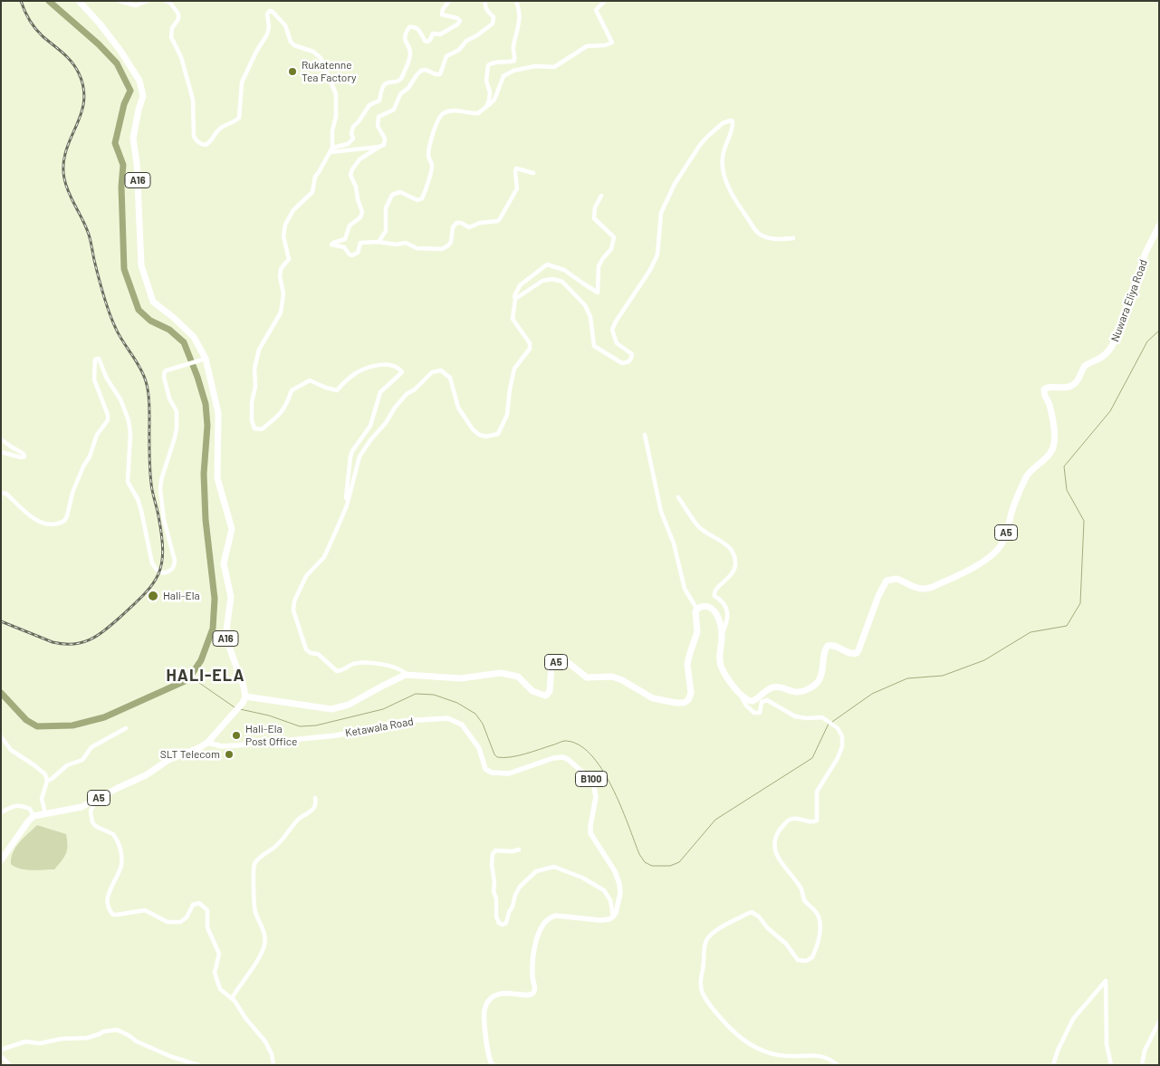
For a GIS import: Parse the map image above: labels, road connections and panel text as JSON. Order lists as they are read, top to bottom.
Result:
{
  "streets": {
    "highway": ["A16", "Nuwara Eliya Road", "A5"],
    "main road": ["Ketawala Road", "B100"]
  },
  "crossings": [
    ["A16", "A5"],
    ["A5", "Ketawala Road"]
  ],
  "districts": ["HALI-ELA"],
  "places": [
    "Rukatenne Tea Factory",
    "Hali-Ela",
    "Hali-Ela Post Office",
    "SLT Telecom"
  ]
}
